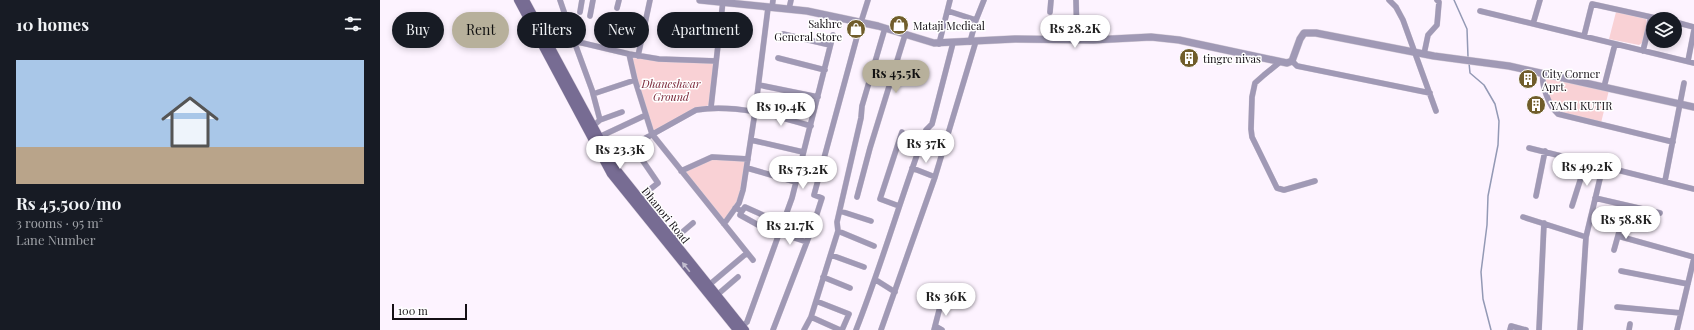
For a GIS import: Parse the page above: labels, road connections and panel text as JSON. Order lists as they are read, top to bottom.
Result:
{
  "streets": {
    "main road": ["Dhanori Road"]
  },
  "parks": ["Dhaneshwar Ground"],
  "places": {
    "shop": ["Mataji Medical", "Sakhre General Store"],
    "building": ["tingre nivas", "City Corner Aprt.", "YASH KUTIR"]
  },
  "scale_bar": "100 m",
  "page": {
    "heading": "10 homes",
    "chip": [
      "Buy",
      "Rent",
      "Filters",
      "New",
      "Apartment"
    ],
    "price": [
      "Rs 28.2K",
      "Rs 45.5K",
      "Rs 19.4K",
      "Rs 37K",
      "Rs 23.3K",
      "Rs 49.2K",
      "Rs 73.2K",
      "Rs 58.8K",
      "Rs 21.7K",
      "Rs 36K"
    ],
    "list": [
      {
        "name": "Rs 45,500/mo",
        "note": "3 rooms · 95 m² · Lane Number"
      }
    ],
    "scale": "100 m"
  }
}
